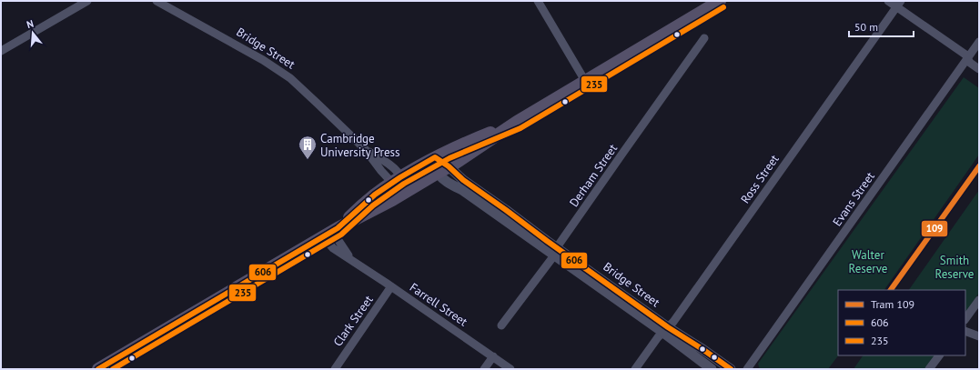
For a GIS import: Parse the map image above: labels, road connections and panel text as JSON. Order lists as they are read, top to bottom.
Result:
{
  "streets": {
    "street": [
      "Bridge Street",
      "Derham Street",
      "Ross Street",
      "Evans Street",
      "Farrell Street",
      "Clark Street"
    ]
  },
  "crossings": [
    ["Bridge Street", "Derham Street"],
    ["Bridge Street", "Ross Street"],
    ["Farrell Street", "Clark Street"]
  ],
  "parks": ["Walter Reserve", "Smith Reserve"],
  "places": {
    "building": ["Cambridge University Press"]
  },
  "lines": ["transit line 235", "transit line 606", "tram line 109"],
  "legend": ["Tram 109", "606", "235"],
  "scale_bar": "50 m",
  "north": "top"
}
